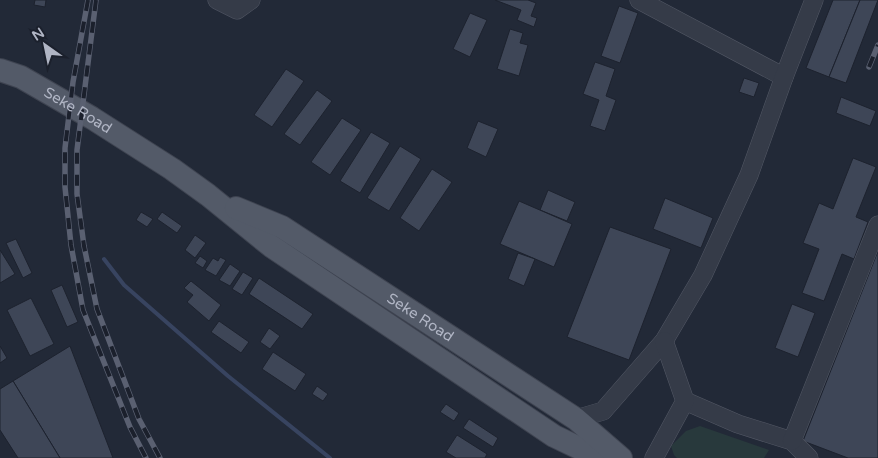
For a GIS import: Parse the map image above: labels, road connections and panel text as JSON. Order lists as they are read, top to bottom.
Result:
{
  "streets": {
    "main road": ["Seke Road"]
  },
  "north": "top left"
}
